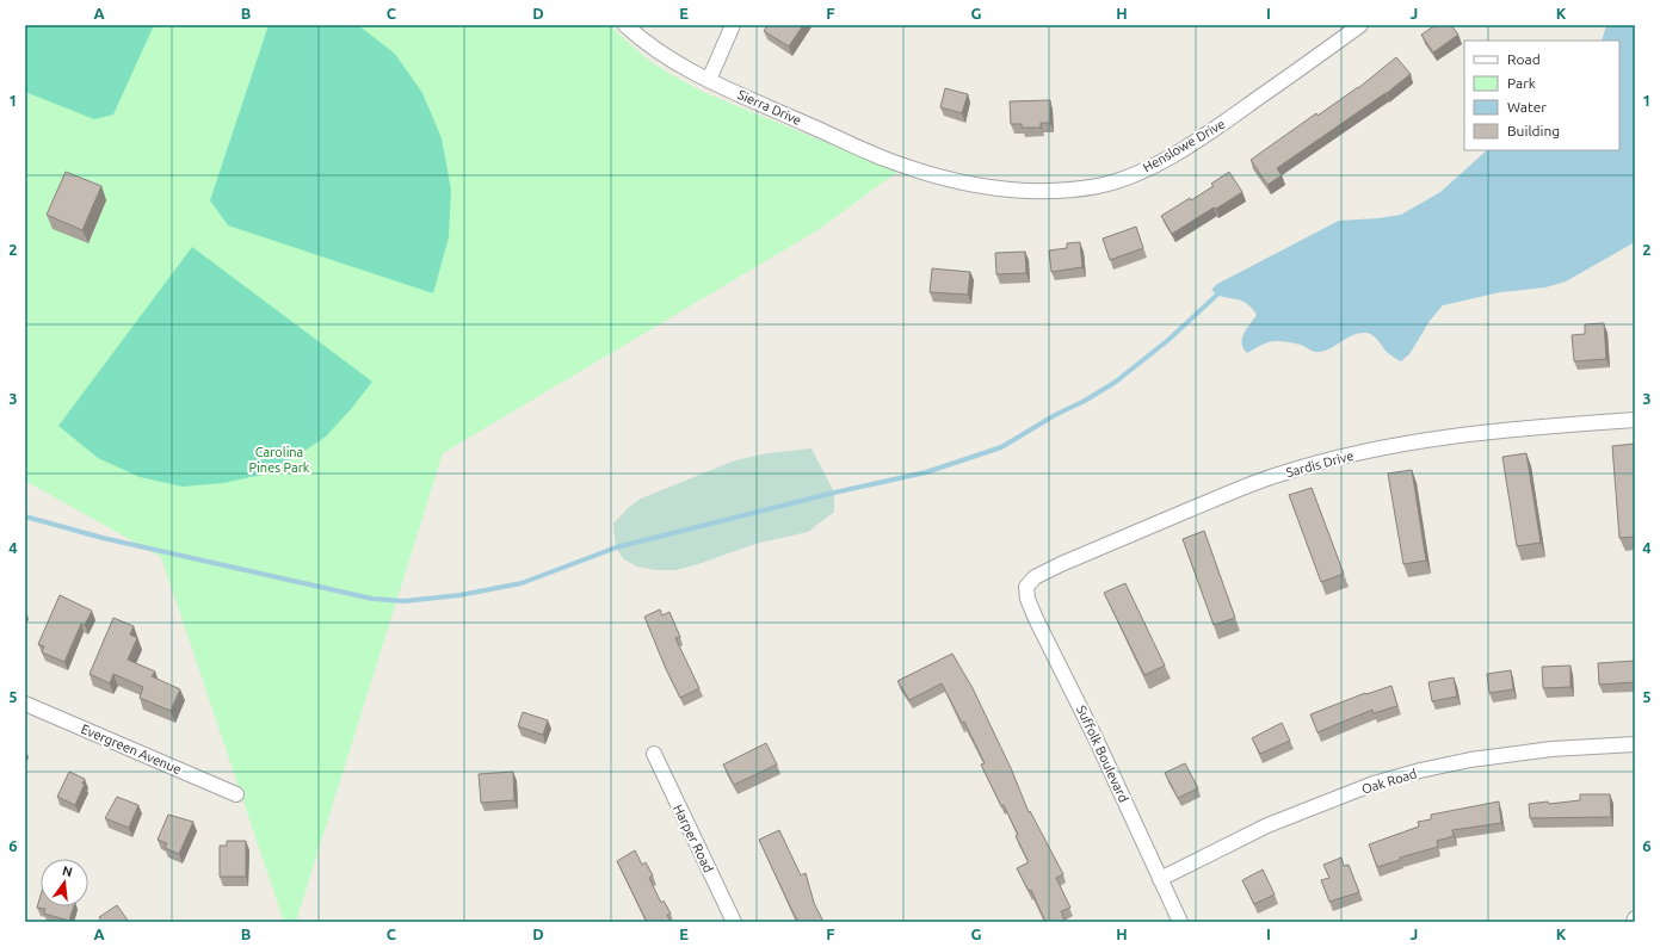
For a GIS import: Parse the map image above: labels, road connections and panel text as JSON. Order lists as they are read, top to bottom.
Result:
{
  "streets": {
    "street": [
      "Sierra Drive",
      "Henslowe Drive",
      "Sardis Drive",
      "Evergreen Avenue",
      "Suffolk Boulevard",
      "Oak Road",
      "Harper Road"
    ]
  },
  "crossings": [
    ["Sierra Drive", "Henslowe Drive"],
    ["Sardis Drive", "Suffolk Boulevard"],
    ["Suffolk Boulevard", "Oak Road"]
  ],
  "parks": ["Carolina Pines Park"],
  "legend": [
    "Road",
    "Park",
    "Water",
    "Building"
  ],
  "north": "top",
  "grid": {
    "columns": [
      "A",
      "B",
      "C",
      "D",
      "E",
      "F",
      "G",
      "H",
      "I",
      "J",
      "K"
    ],
    "rows": [
      "1",
      "2",
      "3",
      "4",
      "5",
      "6"
    ]
  }
}
